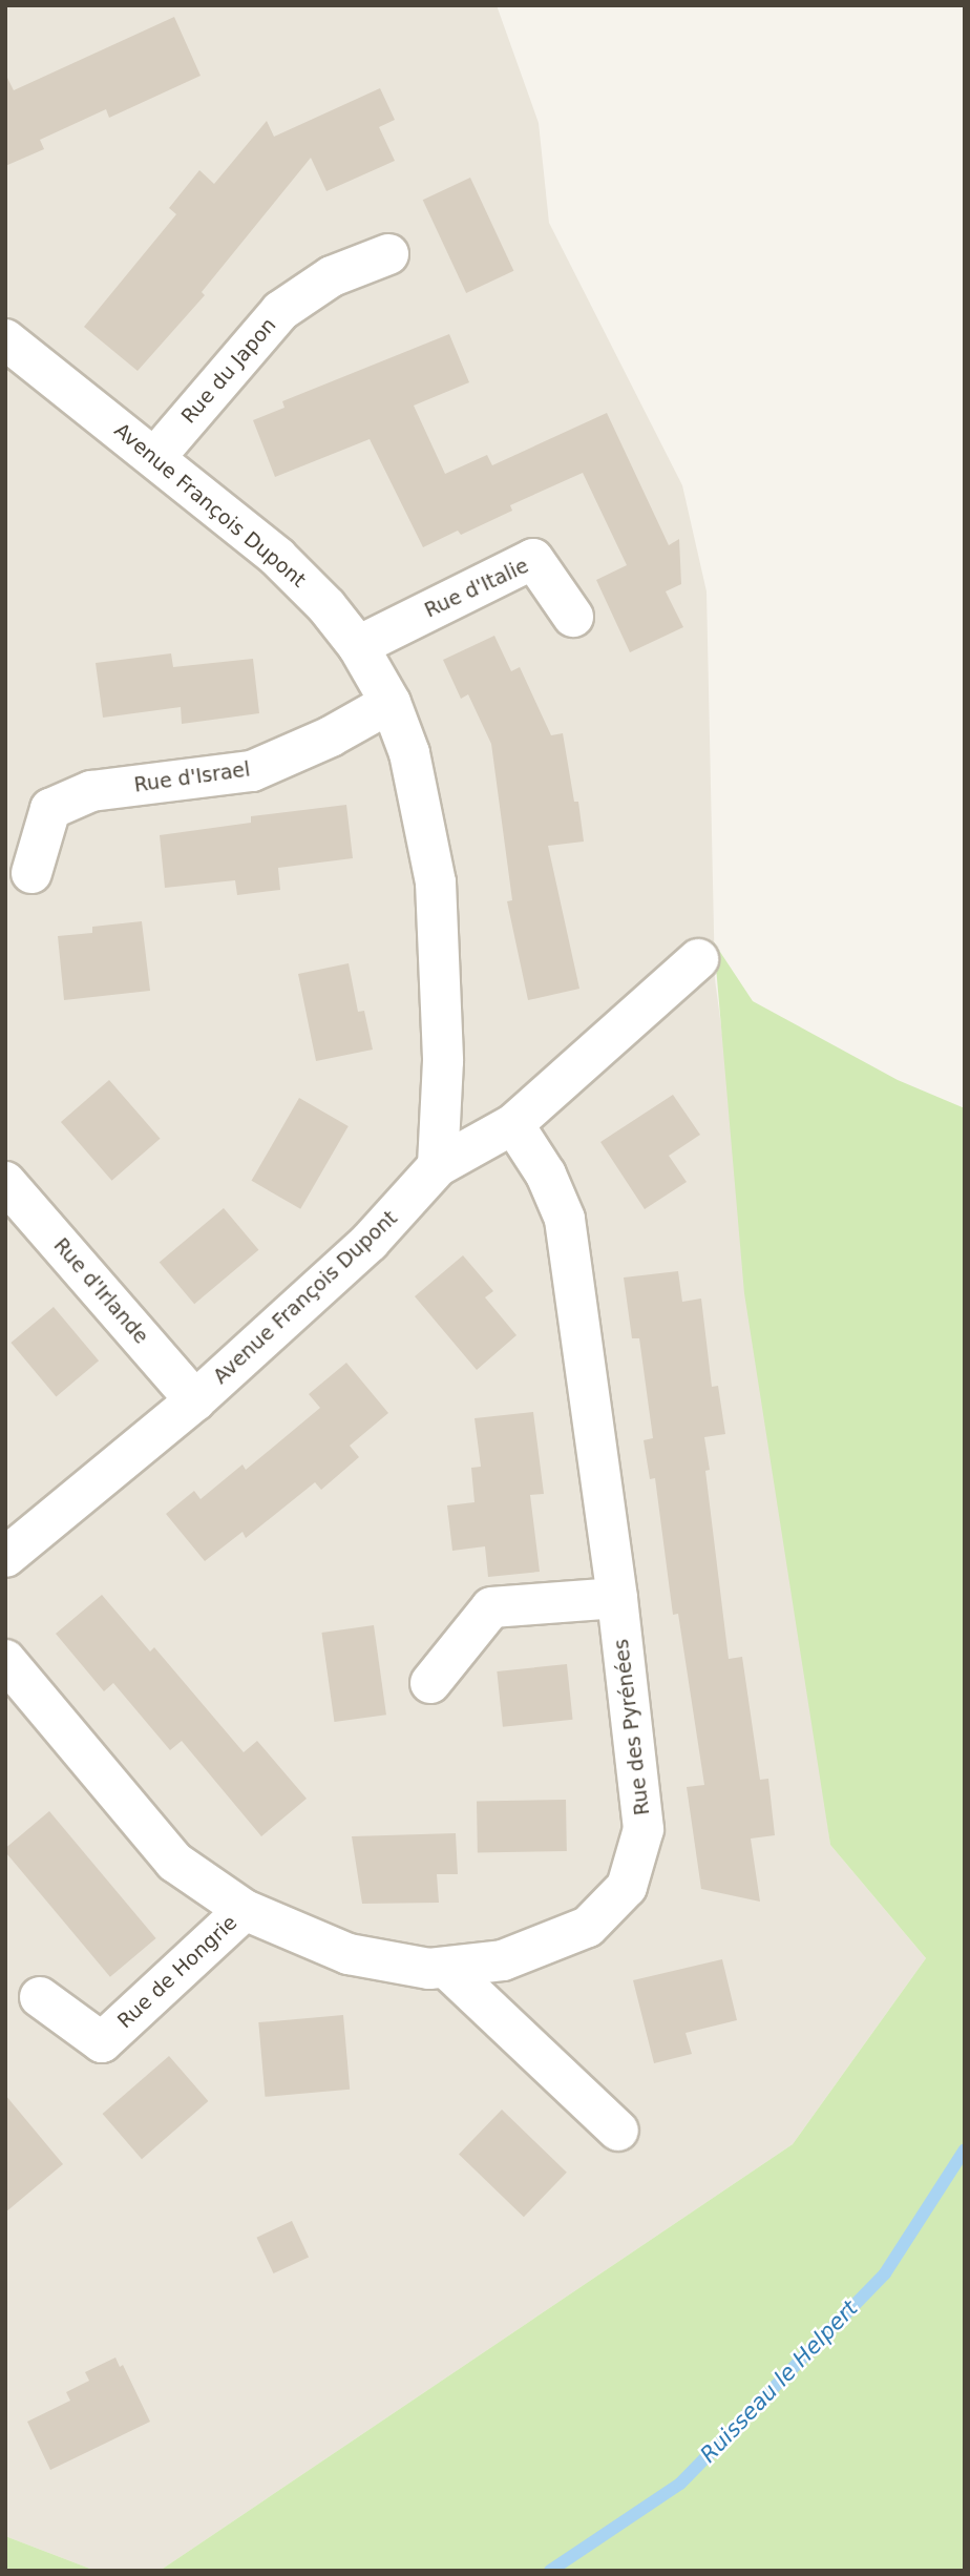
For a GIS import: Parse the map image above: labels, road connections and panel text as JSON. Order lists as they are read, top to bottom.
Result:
{
  "streets": {
    "street": [
      "Rue du Japon",
      "Avenue François Dupont",
      "Rue d'Italie",
      "Rue d'Israel",
      "Rue d'Irlande",
      "Rue des Pyrénées",
      "Rue de Hongrie"
    ]
  },
  "crossings": [
    ["Rue du Japon", "Avenue François Dupont"],
    ["Avenue François Dupont", "Rue d'Italie"],
    ["Avenue François Dupont", "Rue d'Israel"],
    ["Avenue François Dupont", "Rue d'Irlande"],
    ["Rue des Pyrénées", "Rue de Hongrie"]
  ],
  "water": ["Ruisseau le Helpert"]
}
